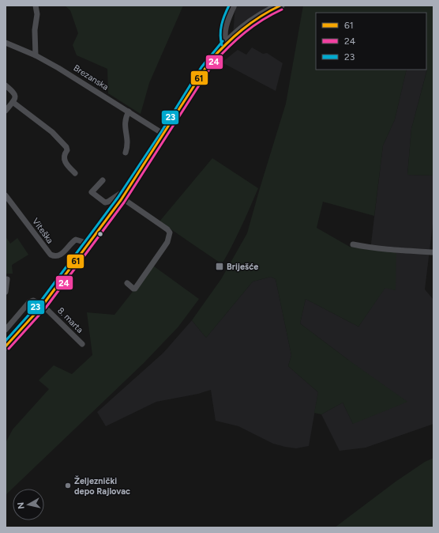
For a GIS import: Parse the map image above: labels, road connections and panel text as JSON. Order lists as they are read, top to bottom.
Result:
{
  "streets": {
    "street": ["Brezanska", "Viteška", "8. marta"]
  },
  "places": {
    "transit": ["Briješće"],
    "other": ["Željeznički depo Rajlovac"]
  },
  "lines": ["transit line 61", "transit line 23", "transit line 24"],
  "legend": ["61", "24", "23"],
  "north": "left"
}
